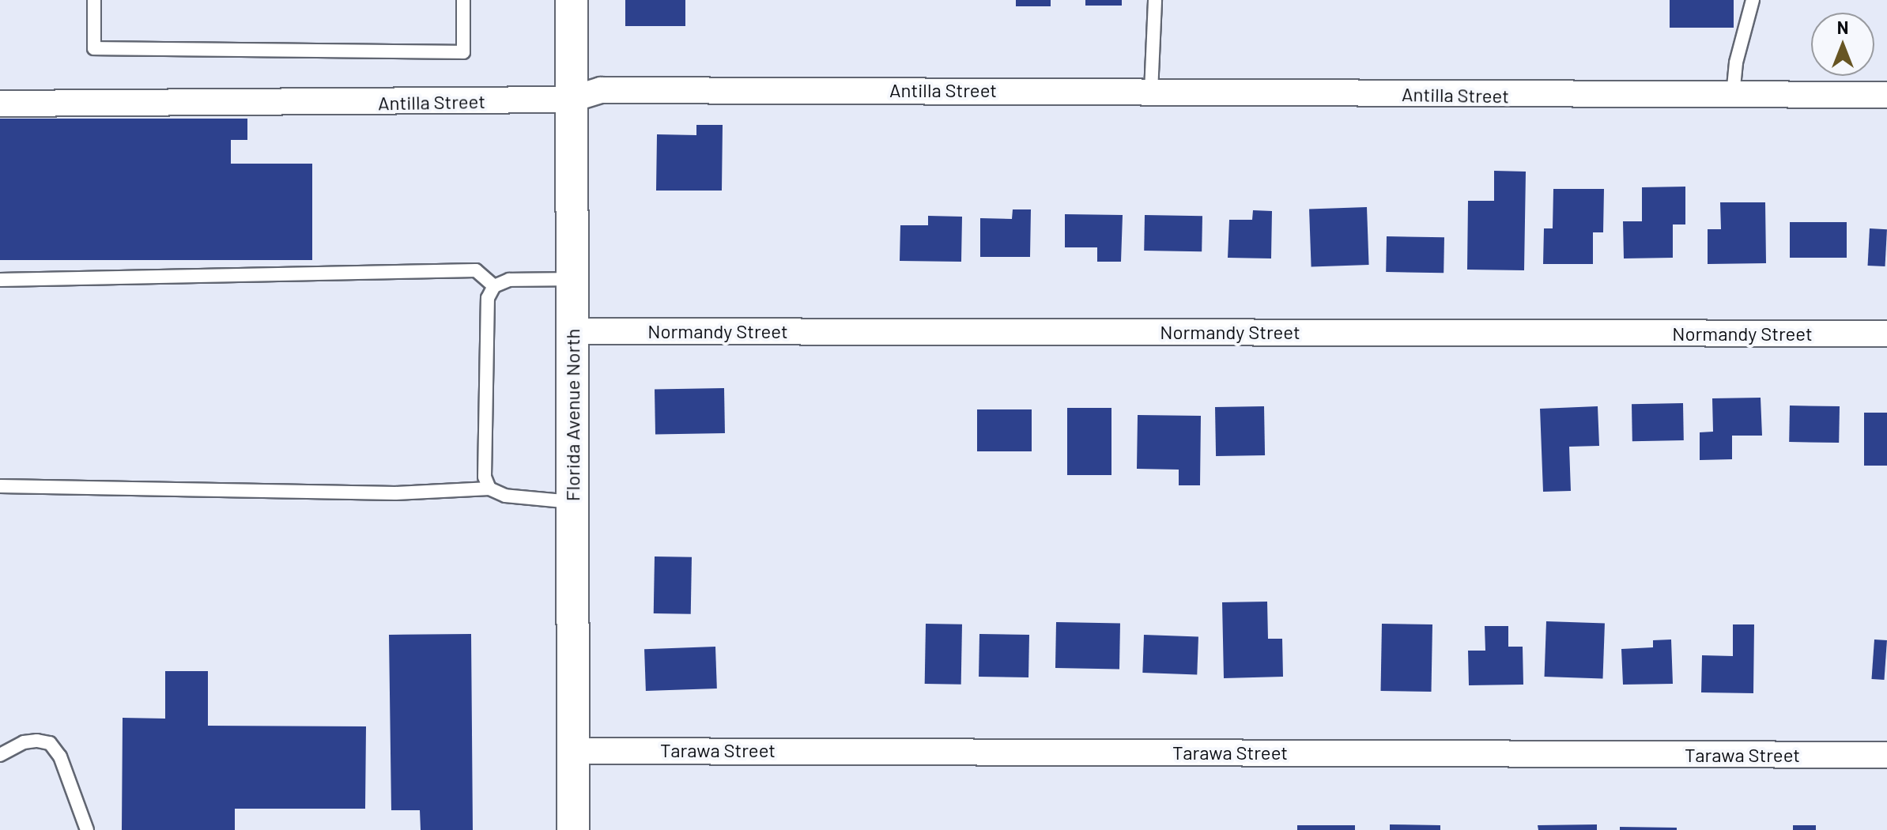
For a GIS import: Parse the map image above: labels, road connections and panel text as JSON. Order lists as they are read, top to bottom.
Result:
{
  "streets": {
    "street": [
      "Antilla Street",
      "Normandy Street",
      "Florida Avenue North",
      "Tarawa Street"
    ]
  },
  "crossings": [
    ["Antilla Street", "Florida Avenue North"],
    ["Normandy Street", "Florida Avenue North"],
    ["Florida Avenue North", "Tarawa Street"]
  ],
  "north": "top"
}
